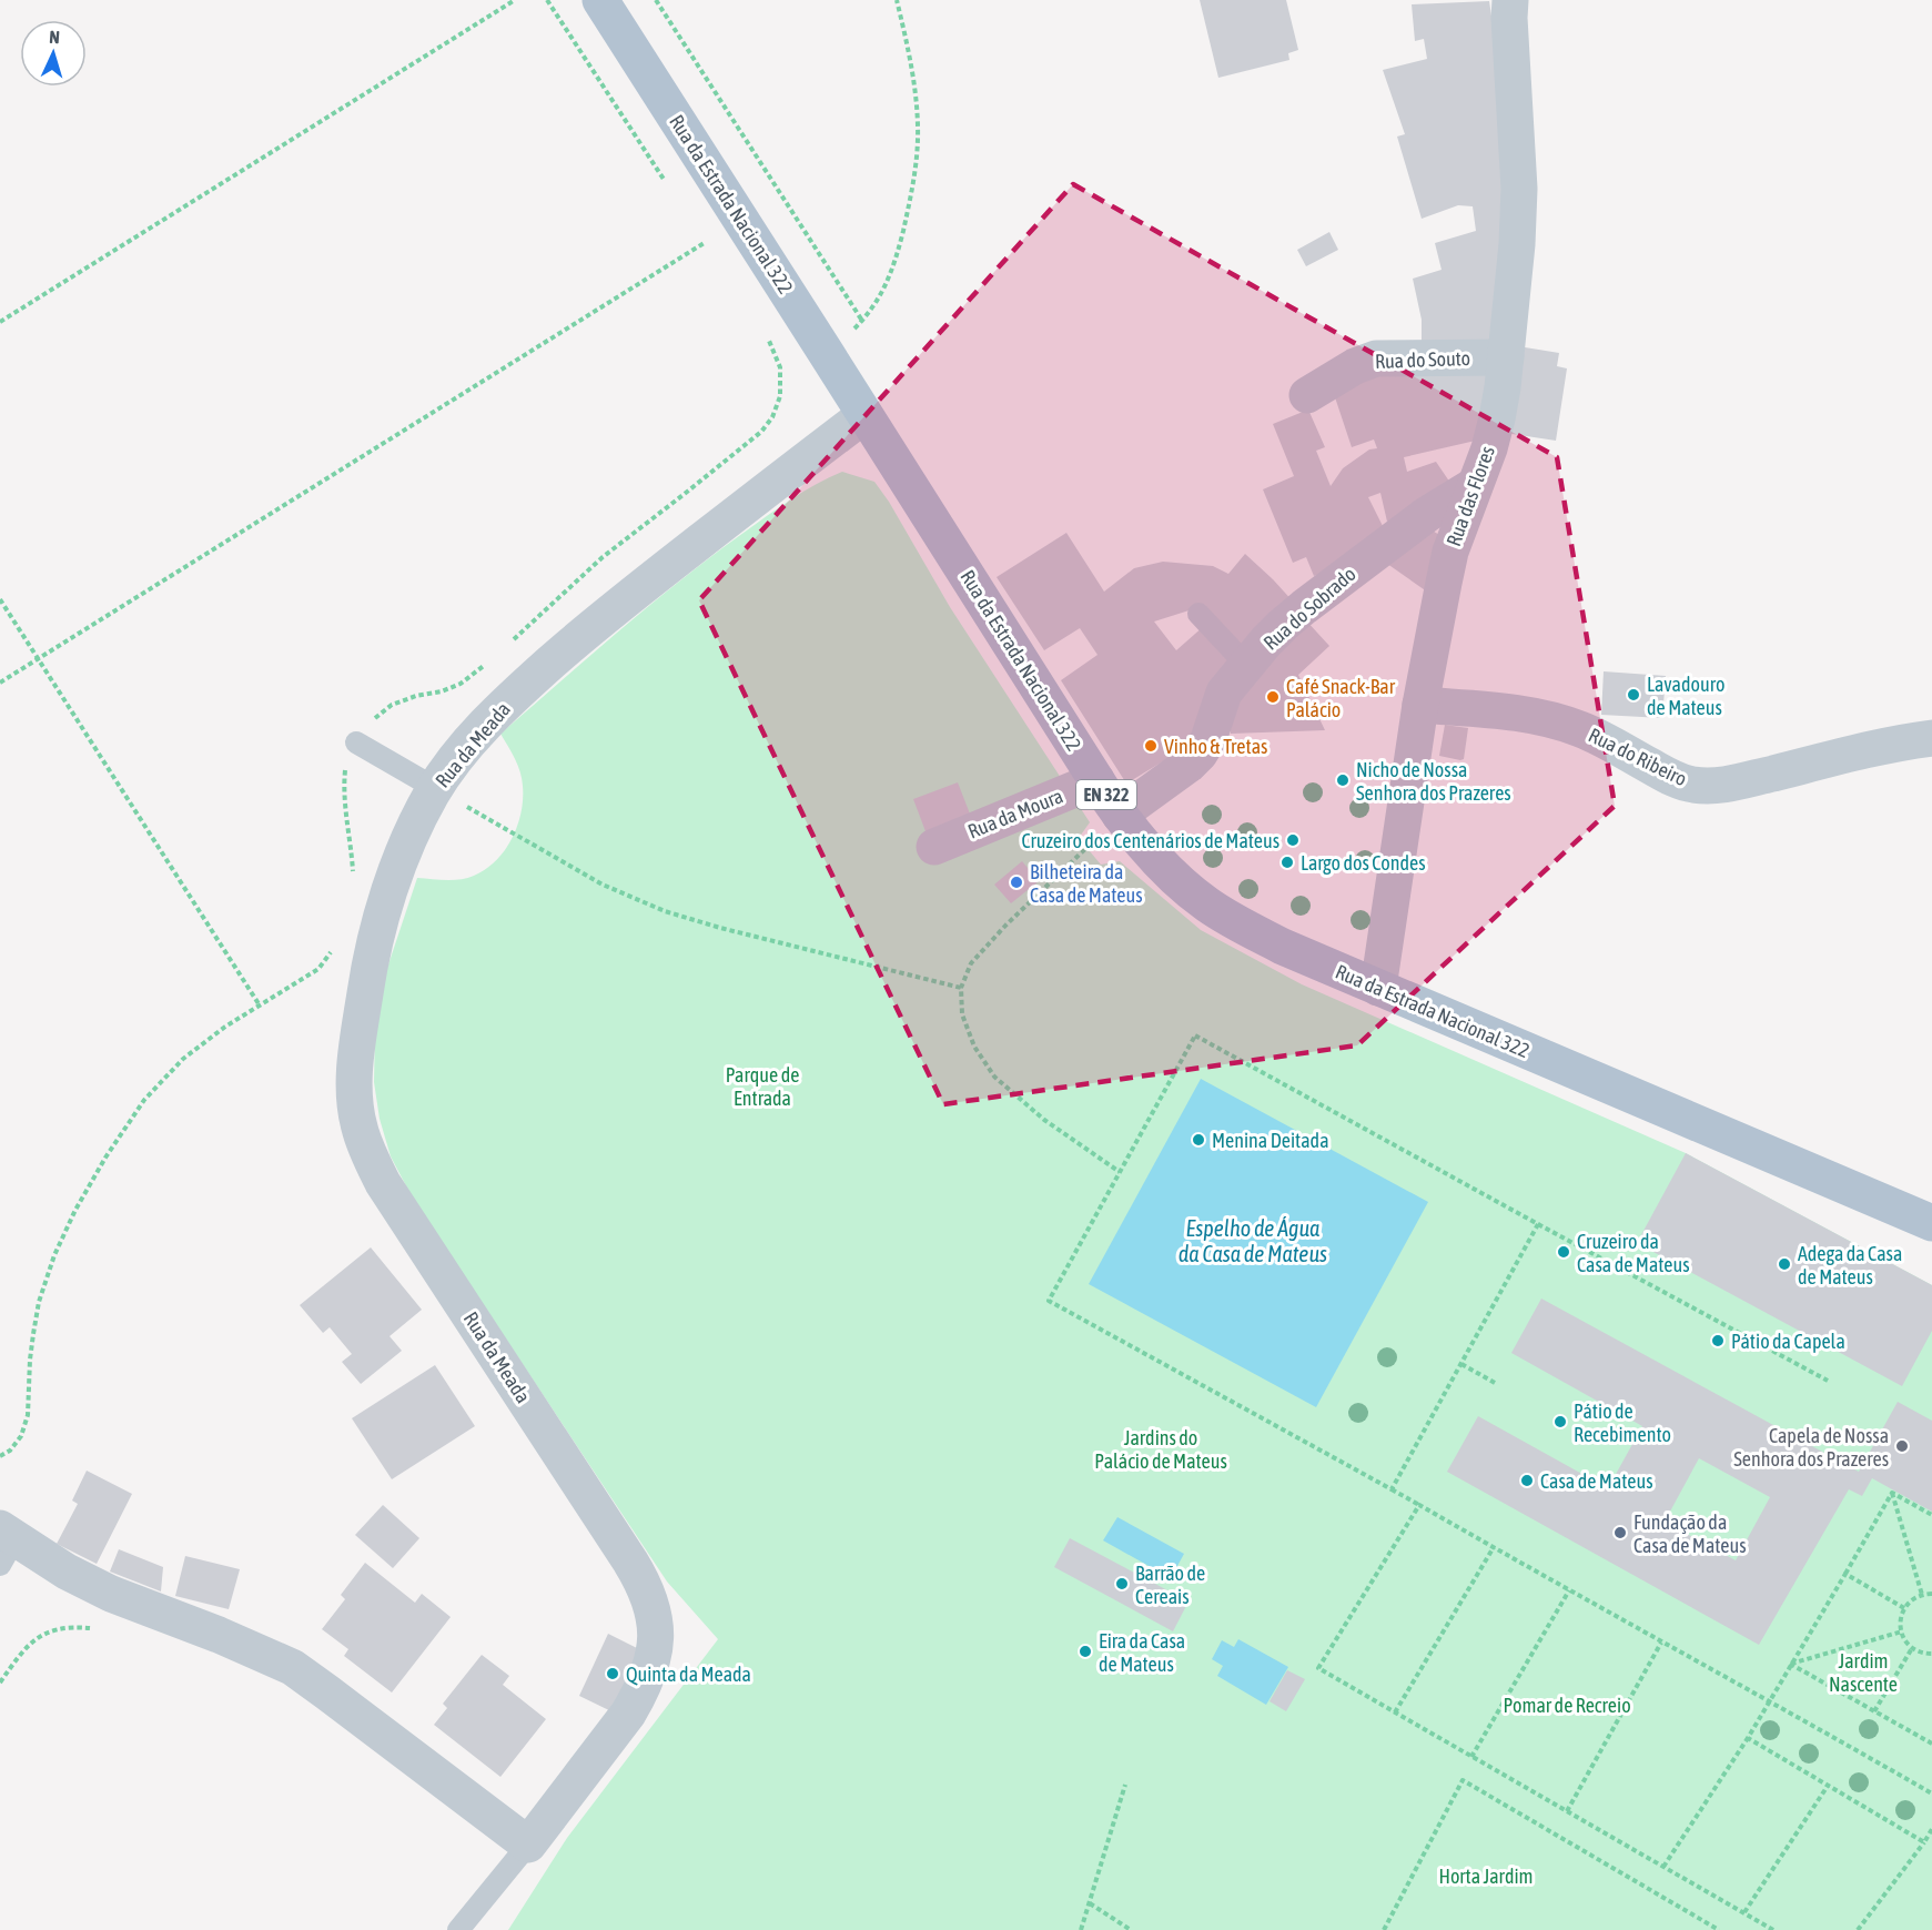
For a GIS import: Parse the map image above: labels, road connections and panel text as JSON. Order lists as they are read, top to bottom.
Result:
{
  "streets": {
    "main road": ["Rua da Estrada Nacional 322", "EN 322"],
    "street": [
      "Rua do Souto",
      "Rua das Flores",
      "Rua do Sobrado",
      "Rua da Meada",
      "Rua do Ribeiro",
      "Rua da Moura"
    ]
  },
  "crossings": [
    ["Rua da Estrada Nacional 322", "Rua das Flores"],
    ["Rua da Estrada Nacional 322", "Rua do Sobrado"],
    ["Rua da Estrada Nacional 322", "Rua da Meada"],
    ["Rua da Estrada Nacional 322", "Rua da Moura"],
    ["Rua do Souto", "Rua das Flores"],
    ["Rua das Flores", "Rua do Sobrado"],
    ["Rua das Flores", "Rua do Ribeiro"]
  ],
  "water": ["Espelho de Água da Casa de Mateus"],
  "parks": [
    "Parque de Entrada",
    "Jardins do Palácio de Mateus",
    "Jardim Nascente",
    "Pomar de Recreio",
    "Horta Jardim"
  ],
  "places": [
    "Lavadouro de Mateus",
    "Café Snack-Bar Palácio",
    "Vinho & Tretas",
    "Nicho de Nossa Senhora dos Prazeres",
    "Cruzeiro dos Centenários de Mateus",
    "Largo dos Condes",
    "Bilheteira da Casa de Mateus",
    "Menina Deitada",
    "Cruzeiro da Casa de Mateus",
    "Adega da Casa de Mateus",
    "Pátio da Capela",
    "Pátio de Recebimento",
    "Capela de Nossa Senhora dos Prazeres",
    "Casa de Mateus",
    "Fundação da Casa de Mateus",
    "Barrão de Cereais",
    "Eira da Casa de Mateus",
    "Quinta da Meada"
  ],
  "north": "top"
}
